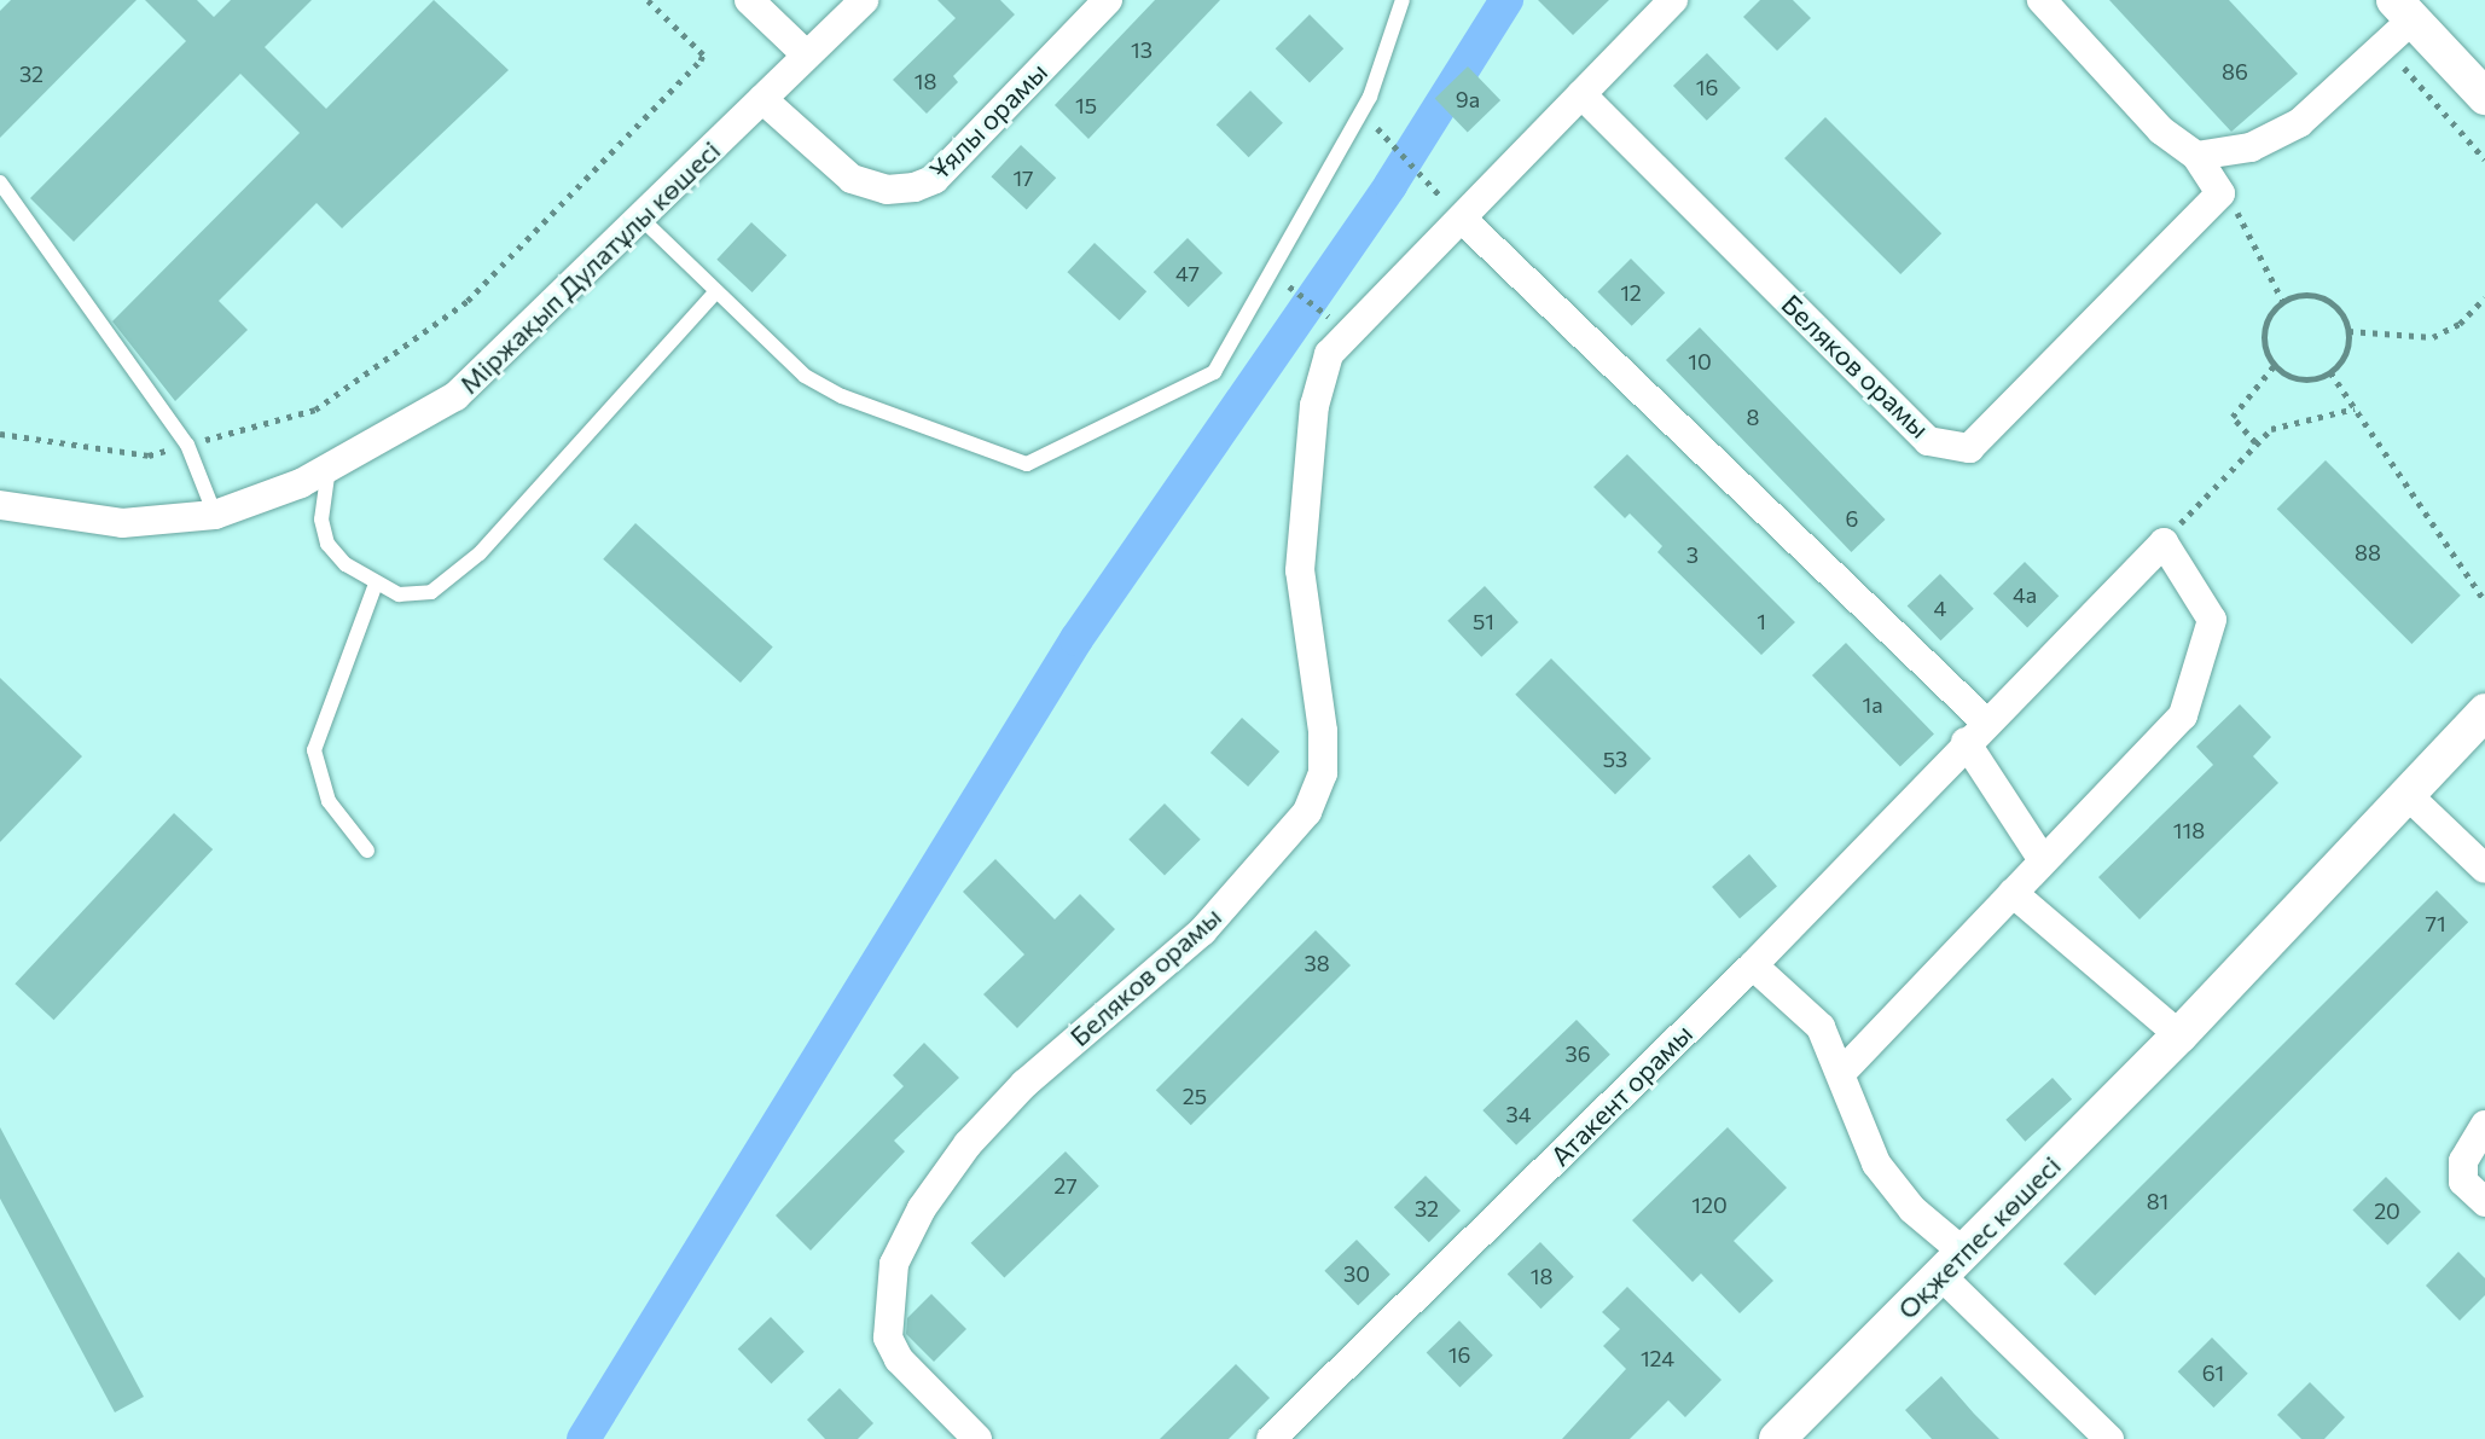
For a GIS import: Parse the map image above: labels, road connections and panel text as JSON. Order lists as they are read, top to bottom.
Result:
{
  "streets": {
    "street": [
      "Ұялы орамы",
      "Міржақып Дулатұлы көшесі",
      "Беляков орамы",
      "Атакент орамы",
      "Оқжетпес көшесі"
    ]
  },
  "crossings": [
    ["Ұялы орамы", "Міржақып Дулатұлы көшесі"]
  ],
  "house_numbers": [
    "13",
    "86",
    "32",
    "18",
    "16",
    "9а",
    "15",
    "17",
    "47",
    "12",
    "10",
    "8",
    "6",
    "88",
    "3",
    "4а",
    "4",
    "51",
    "1",
    "1а",
    "53",
    "118",
    "71",
    "38",
    "36",
    "25",
    "34",
    "27",
    "81",
    "120",
    "32",
    "20",
    "30",
    "18",
    "16",
    "124",
    "61"
  ]
}
